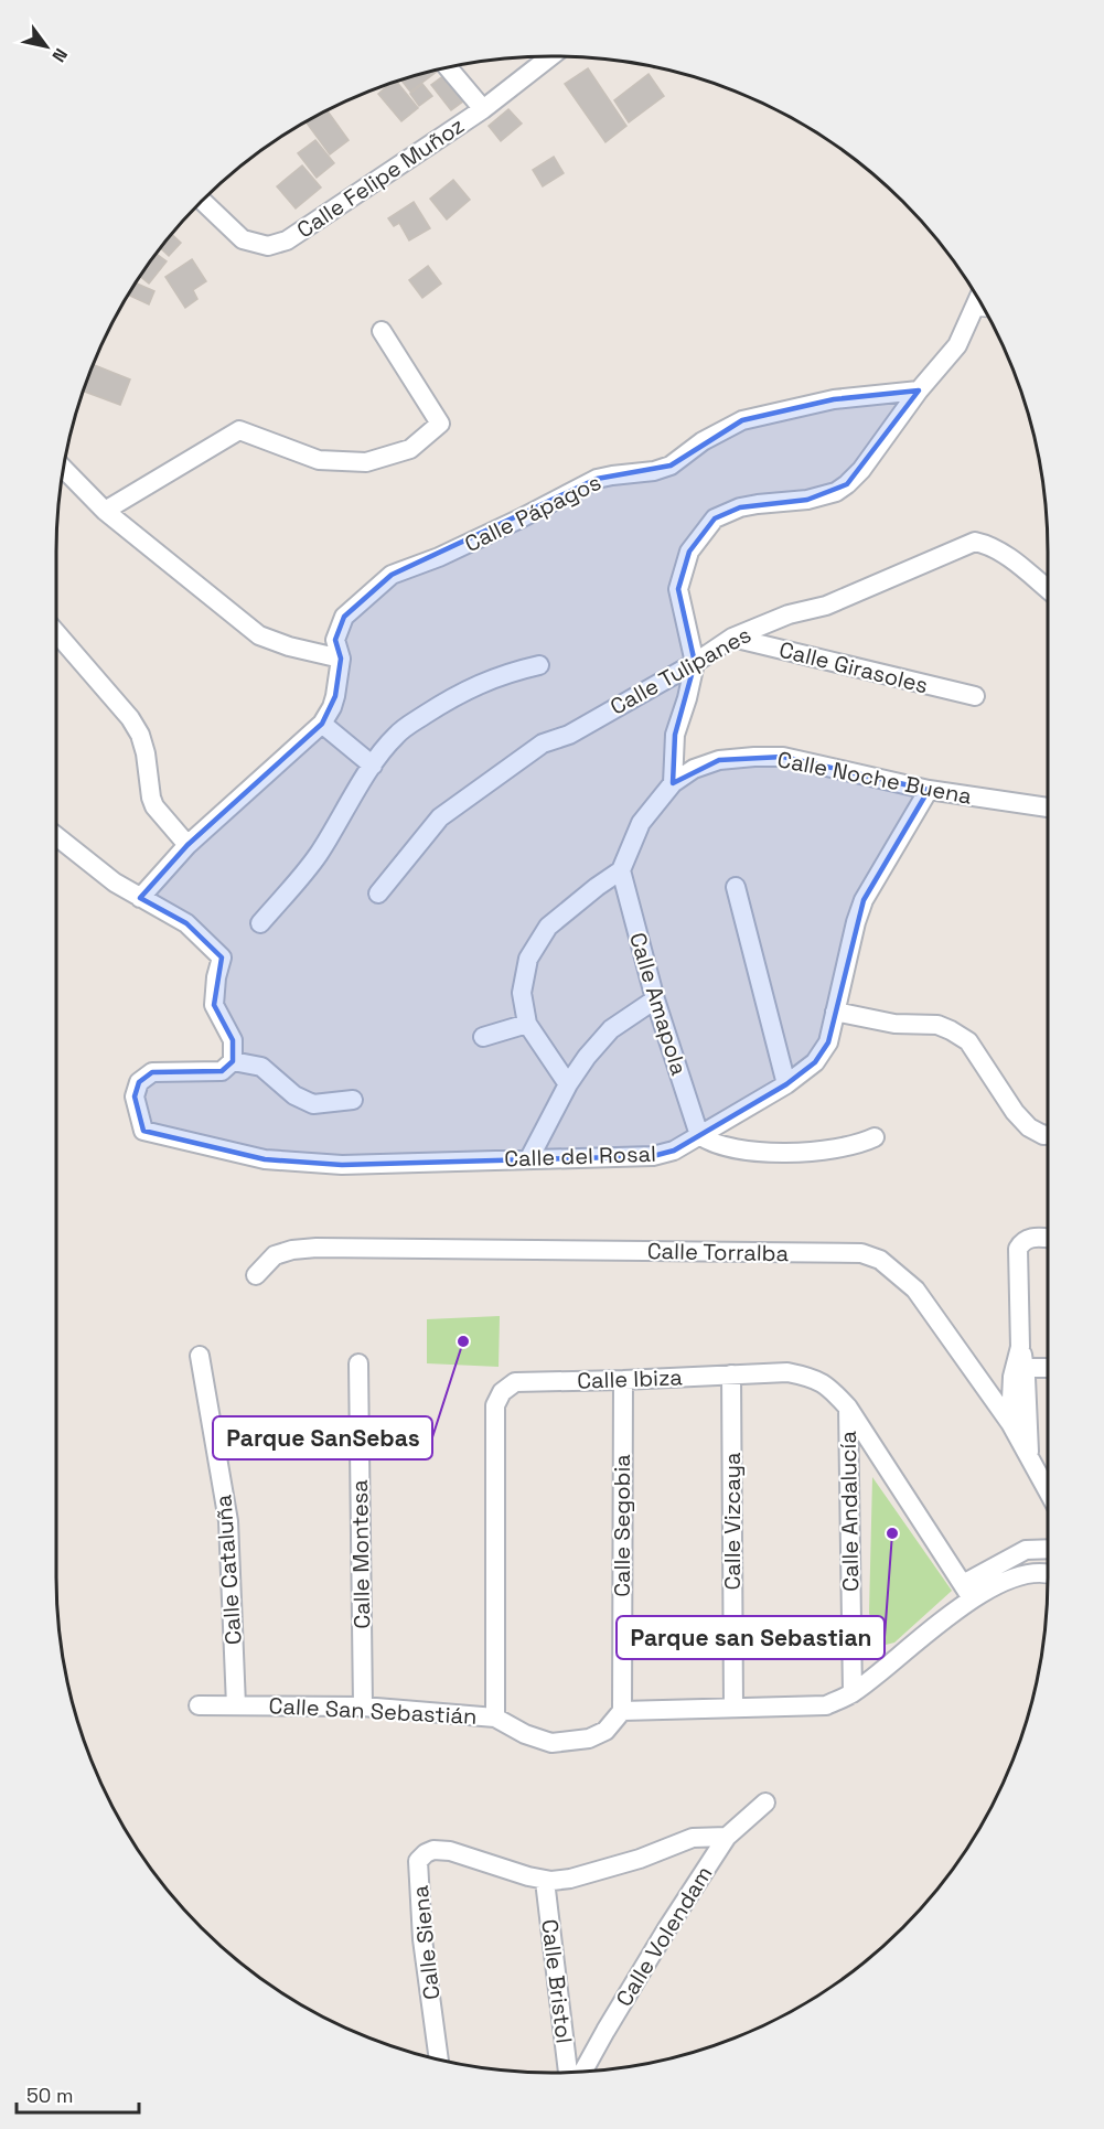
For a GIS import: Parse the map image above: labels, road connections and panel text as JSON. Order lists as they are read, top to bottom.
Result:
{
  "streets": {
    "street": [
      "Calle Felipe Muñoz",
      "Calle Pápagos",
      "Calle Girasoles",
      "Calle Tulipanes",
      "Calle Noche Buena",
      "Calle Amapola",
      "Calle del Rosal",
      "Calle Torralba",
      "Calle Ibiza",
      "Calle Andalucía",
      "Calle Vizcaya",
      "Calle Segobia",
      "Calle Montesa",
      "Calle Cataluña",
      "Calle San Sebastián",
      "Calle Volendam",
      "Calle Siena",
      "Calle Bristol"
    ]
  },
  "crossings": [
    ["Calle Girasoles", "Calle Tulipanes"],
    ["Calle Noche Buena", "Calle Amapola"],
    ["Calle Noche Buena", "Calle del Rosal"],
    ["Calle Amapola", "Calle del Rosal"],
    ["Calle Ibiza", "Calle Andalucía"],
    ["Calle Ibiza", "Calle Vizcaya"],
    ["Calle Ibiza", "Calle Segobia"],
    ["Calle Ibiza", "Calle San Sebastián"],
    ["Calle Segobia", "Calle San Sebastián"],
    ["Calle Montesa", "Calle San Sebastián"],
    ["Calle Cataluña", "Calle San Sebastián"],
    ["Calle Volendam", "Calle Siena"],
    ["Calle Siena", "Calle Bristol"]
  ],
  "places": ["Parque SanSebas", "Parque san Sebastian"],
  "scale_bar": "50 m",
  "north": "bottom right"
}
